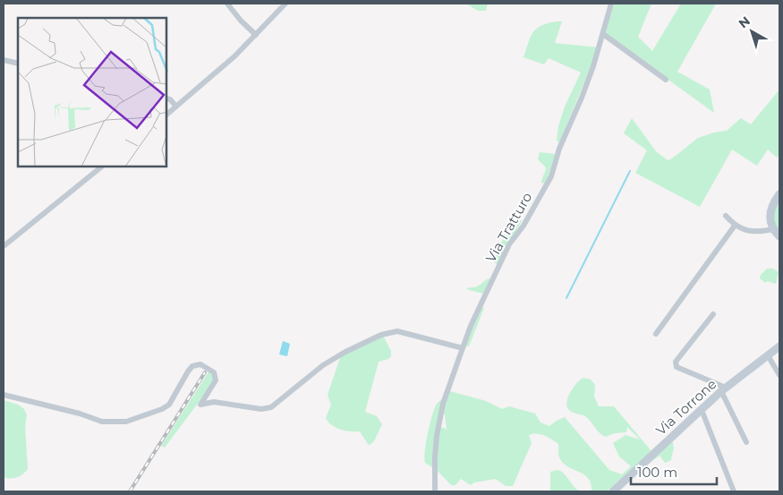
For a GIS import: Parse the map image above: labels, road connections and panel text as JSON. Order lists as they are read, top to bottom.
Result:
{
  "streets": {
    "main road": ["Via Torrone"],
    "street": ["Via Tratturo"]
  },
  "scale_bar": "100 m",
  "north": "top left"
}
